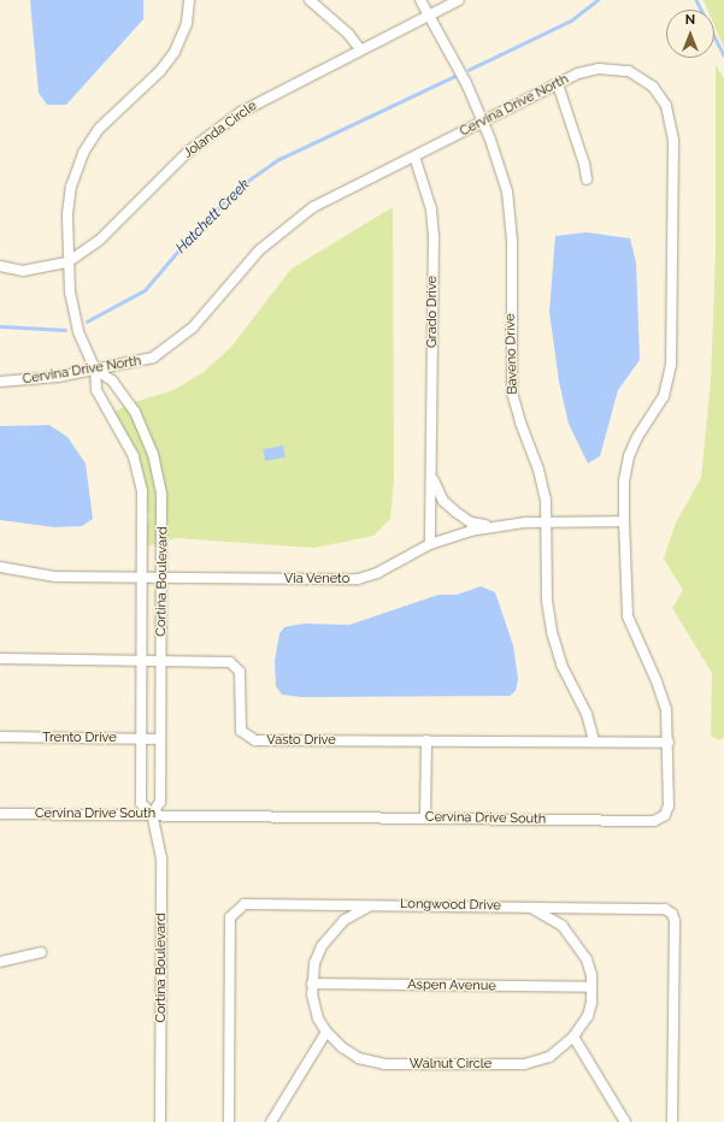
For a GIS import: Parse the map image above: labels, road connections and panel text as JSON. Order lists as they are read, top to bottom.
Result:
{
  "streets": {
    "street": [
      "Cervina Drive North",
      "Jolanda Circle",
      "Grado Drive",
      "Baveno Drive",
      "Via Veneto",
      "Cortina Boulevard",
      "Trento Drive",
      "Vasto Drive",
      "Cervina Drive South",
      "Longwood Drive",
      "Aspen Avenue",
      "Walnut Circle"
    ]
  },
  "crossings": [
    ["Cervina Drive North", "Grado Drive"],
    ["Cervina Drive North", "Baveno Drive"],
    ["Cervina Drive North", "Via Veneto"],
    ["Cervina Drive North", "Cortina Boulevard"],
    ["Cervina Drive North", "Cervina Drive South"],
    ["Jolanda Circle", "Baveno Drive"],
    ["Jolanda Circle", "Cortina Boulevard"],
    ["Grado Drive", "Via Veneto"],
    ["Baveno Drive", "Via Veneto"],
    ["Baveno Drive", "Vasto Drive"],
    ["Via Veneto", "Cortina Boulevard"],
    ["Via Veneto", "Cervina Drive South"],
    ["Cortina Boulevard", "Trento Drive"],
    ["Cortina Boulevard", "Vasto Drive"],
    ["Cortina Boulevard", "Cervina Drive South"],
    ["Vasto Drive", "Cervina Drive South"],
    ["Longwood Drive", "Walnut Circle"],
    ["Aspen Avenue", "Walnut Circle"]
  ],
  "water": ["Hatchett Creek"],
  "north": "top"
}
